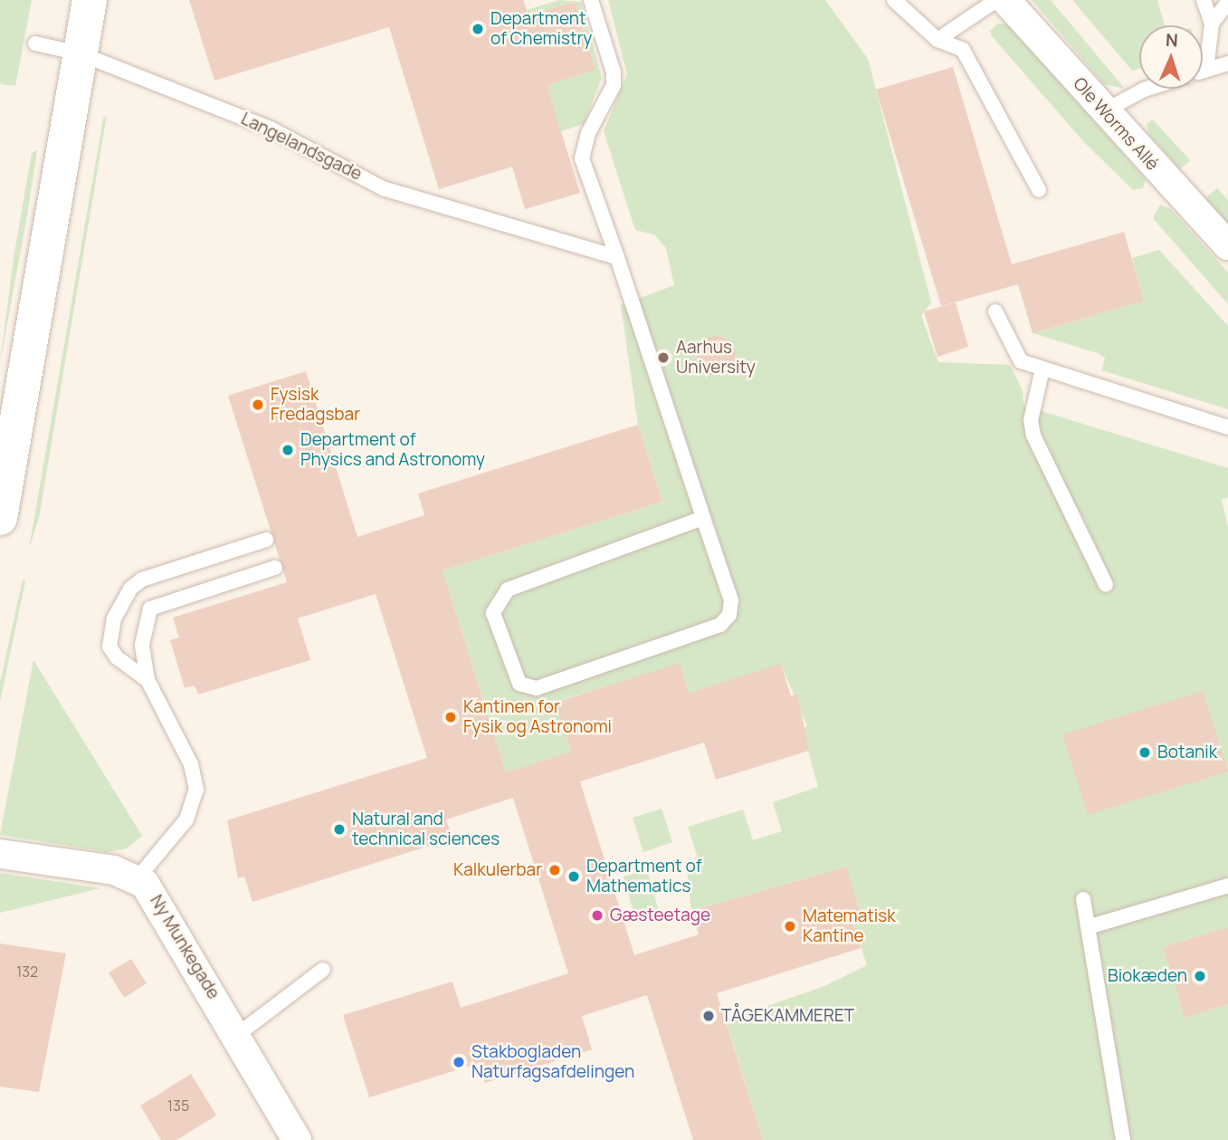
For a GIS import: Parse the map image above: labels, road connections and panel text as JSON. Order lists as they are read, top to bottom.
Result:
{
  "streets": {
    "street": ["Ole Worms Allé", "Ny Munkegade"],
    "lane": ["Langelandsgade"]
  },
  "places": [
    "Department of Chemistry",
    "Aarhus University",
    "Fysisk Fredagsbar",
    "Department of Physics and Astronomy",
    "Kantinen for Fysik og Astronomi",
    "Botanik",
    "Natural and technical sciences",
    "Kalkulerbar",
    "Department of Mathematics",
    "Gæsteetage",
    "Matematisk Kantine",
    "Biokæden",
    "TÅGEKAMMERET",
    "Stakbogladen Naturfagsafdelingen"
  ],
  "house_numbers": ["132", "135"],
  "north": "top"
}
